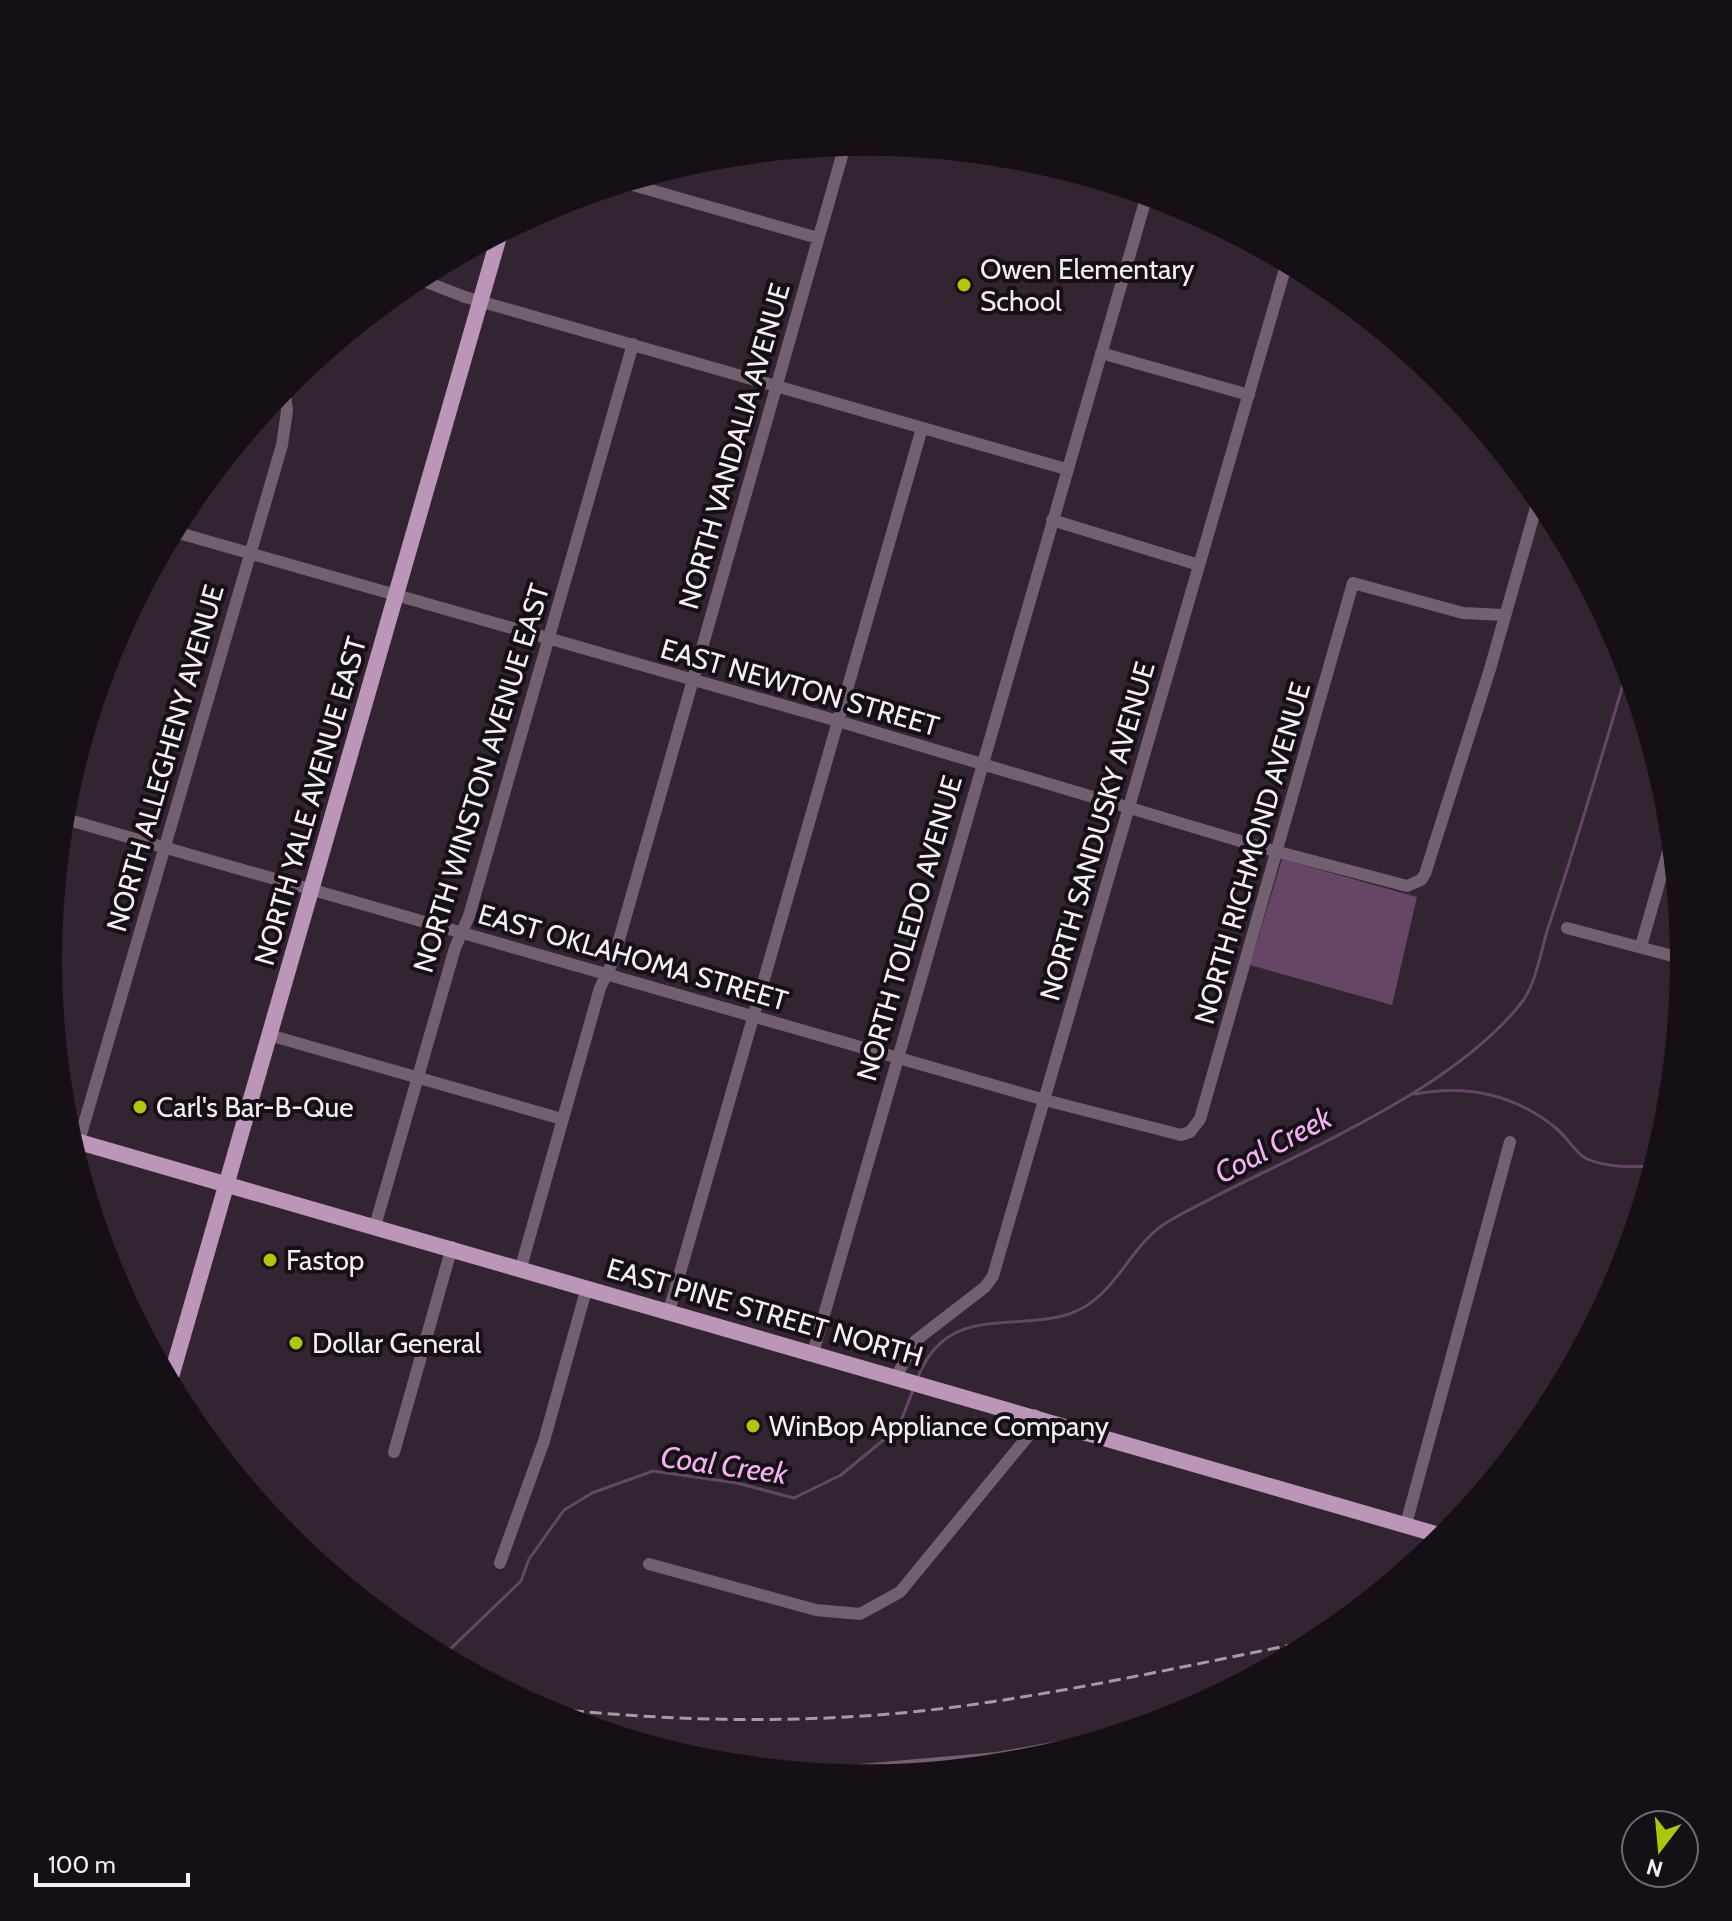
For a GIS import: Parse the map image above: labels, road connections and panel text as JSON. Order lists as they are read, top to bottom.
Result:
{
  "streets": {
    "main road": ["NORTH YALE AVENUE EAST", "EAST PINE STREET NORTH"],
    "street": [
      "NORTH VANDALIA AVENUE",
      "EAST NEWTON STREET",
      "NORTH ALLEGHENY AVENUE",
      "NORTH WINSTON AVENUE EAST",
      "NORTH SANDUSKY AVENUE",
      "NORTH RICHMOND AVENUE",
      "NORTH TOLEDO AVENUE",
      "EAST OKLAHOMA STREET"
    ]
  },
  "crossings": [
    ["NORTH VANDALIA AVENUE", "EAST NEWTON STREET"],
    ["NORTH VANDALIA AVENUE", "EAST OKLAHOMA STREET"],
    ["NORTH VANDALIA AVENUE", "EAST PINE STREET NORTH"],
    ["EAST NEWTON STREET", "NORTH ALLEGHENY AVENUE"],
    ["EAST NEWTON STREET", "NORTH WINSTON AVENUE EAST"],
    ["EAST NEWTON STREET", "NORTH YALE AVENUE EAST"],
    ["EAST NEWTON STREET", "NORTH SANDUSKY AVENUE"],
    ["EAST NEWTON STREET", "NORTH RICHMOND AVENUE"],
    ["EAST NEWTON STREET", "NORTH TOLEDO AVENUE"],
    ["NORTH ALLEGHENY AVENUE", "EAST OKLAHOMA STREET"],
    ["NORTH WINSTON AVENUE EAST", "EAST OKLAHOMA STREET"],
    ["NORTH WINSTON AVENUE EAST", "EAST PINE STREET NORTH"],
    ["NORTH YALE AVENUE EAST", "EAST OKLAHOMA STREET"],
    ["NORTH YALE AVENUE EAST", "EAST PINE STREET NORTH"],
    ["NORTH SANDUSKY AVENUE", "EAST OKLAHOMA STREET"],
    ["NORTH SANDUSKY AVENUE", "EAST PINE STREET NORTH"],
    ["NORTH RICHMOND AVENUE", "EAST OKLAHOMA STREET"],
    ["NORTH TOLEDO AVENUE", "EAST OKLAHOMA STREET"],
    ["NORTH TOLEDO AVENUE", "EAST PINE STREET NORTH"]
  ],
  "water": ["Coal Creek"],
  "places": [
    "Owen Elementary School",
    "Carl's Bar-B-Que",
    "Fastop",
    "Dollar General",
    "WinBop Appliance Company"
  ],
  "scale_bar": "100 m",
  "north": "bottom"
}
